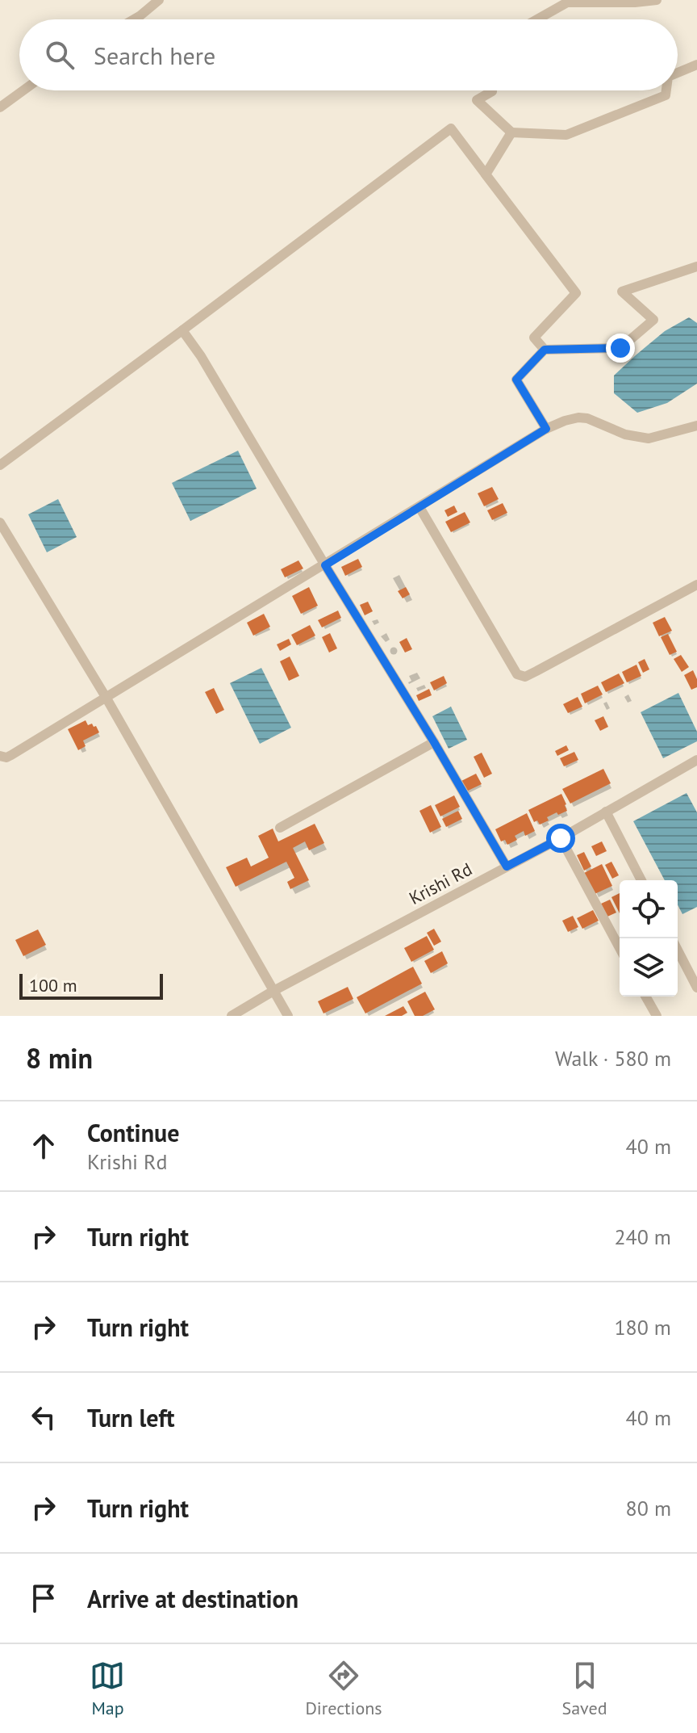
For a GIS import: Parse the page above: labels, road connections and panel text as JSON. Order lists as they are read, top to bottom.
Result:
{
  "streets": {
    "street": ["Krishi Rd"]
  },
  "scale_bar": "100 m",
  "page": {
    "search": "Search here",
    "scale": "100 m",
    "heading": ["8 min", "Walk · 580 m"],
    "list": [
      ["Continue", "Krishi Rd", "40 m"],
      ["Turn right", "240 m"],
      ["Turn right", "180 m"],
      ["Turn left", "40 m"],
      ["Turn right", "80 m"],
      "Arrive at destination"
    ],
    "nav": ["Map", "Directions", "Saved"]
  }
}
